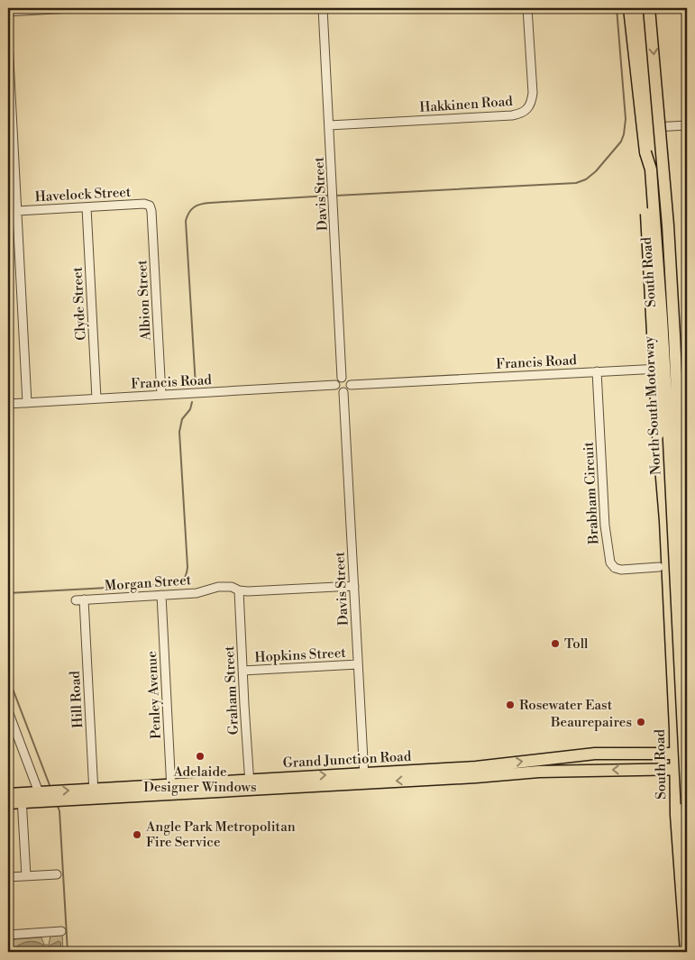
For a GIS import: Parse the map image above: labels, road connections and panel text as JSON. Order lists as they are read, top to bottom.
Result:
{
  "streets": {
    "highway": ["South Road", "North South Motorway", "Grand Junction Road"],
    "street": [
      "Hakkinen Road",
      "Davis Street",
      "Havelock Street",
      "Albion Street",
      "Clyde Street",
      "Francis Road",
      "Brabham Circuit",
      "Morgan Street",
      "Hopkins Street",
      "Graham Street",
      "Penley Avenue",
      "Hill Road"
    ]
  },
  "crossings": [
    ["Hakkinen Road", "Davis Street"],
    ["Davis Street", "Francis Road"],
    ["Davis Street", "Morgan Street"],
    ["Davis Street", "Hopkins Street"],
    ["Davis Street", "Grand Junction Road"],
    ["Havelock Street", "Albion Street"],
    ["Havelock Street", "Clyde Street"],
    ["South Road", "Francis Road"],
    ["South Road", "North South Motorway"],
    ["South Road", "Brabham Circuit"],
    ["South Road", "Grand Junction Road"],
    ["Albion Street", "Francis Road"],
    ["Clyde Street", "Francis Road"],
    ["Francis Road", "Brabham Circuit"],
    ["Morgan Street", "Graham Street"],
    ["Morgan Street", "Penley Avenue"],
    ["Morgan Street", "Hill Road"],
    ["Hopkins Street", "Graham Street"],
    ["Graham Street", "Grand Junction Road"],
    ["Penley Avenue", "Grand Junction Road"],
    ["Hill Road", "Grand Junction Road"]
  ],
  "places": [
    "Toll",
    "Rosewater East",
    "Beaurepaires",
    "Adelaide Designer Windows",
    "Angle Park Metropolitan Fire Service"
  ]
}
